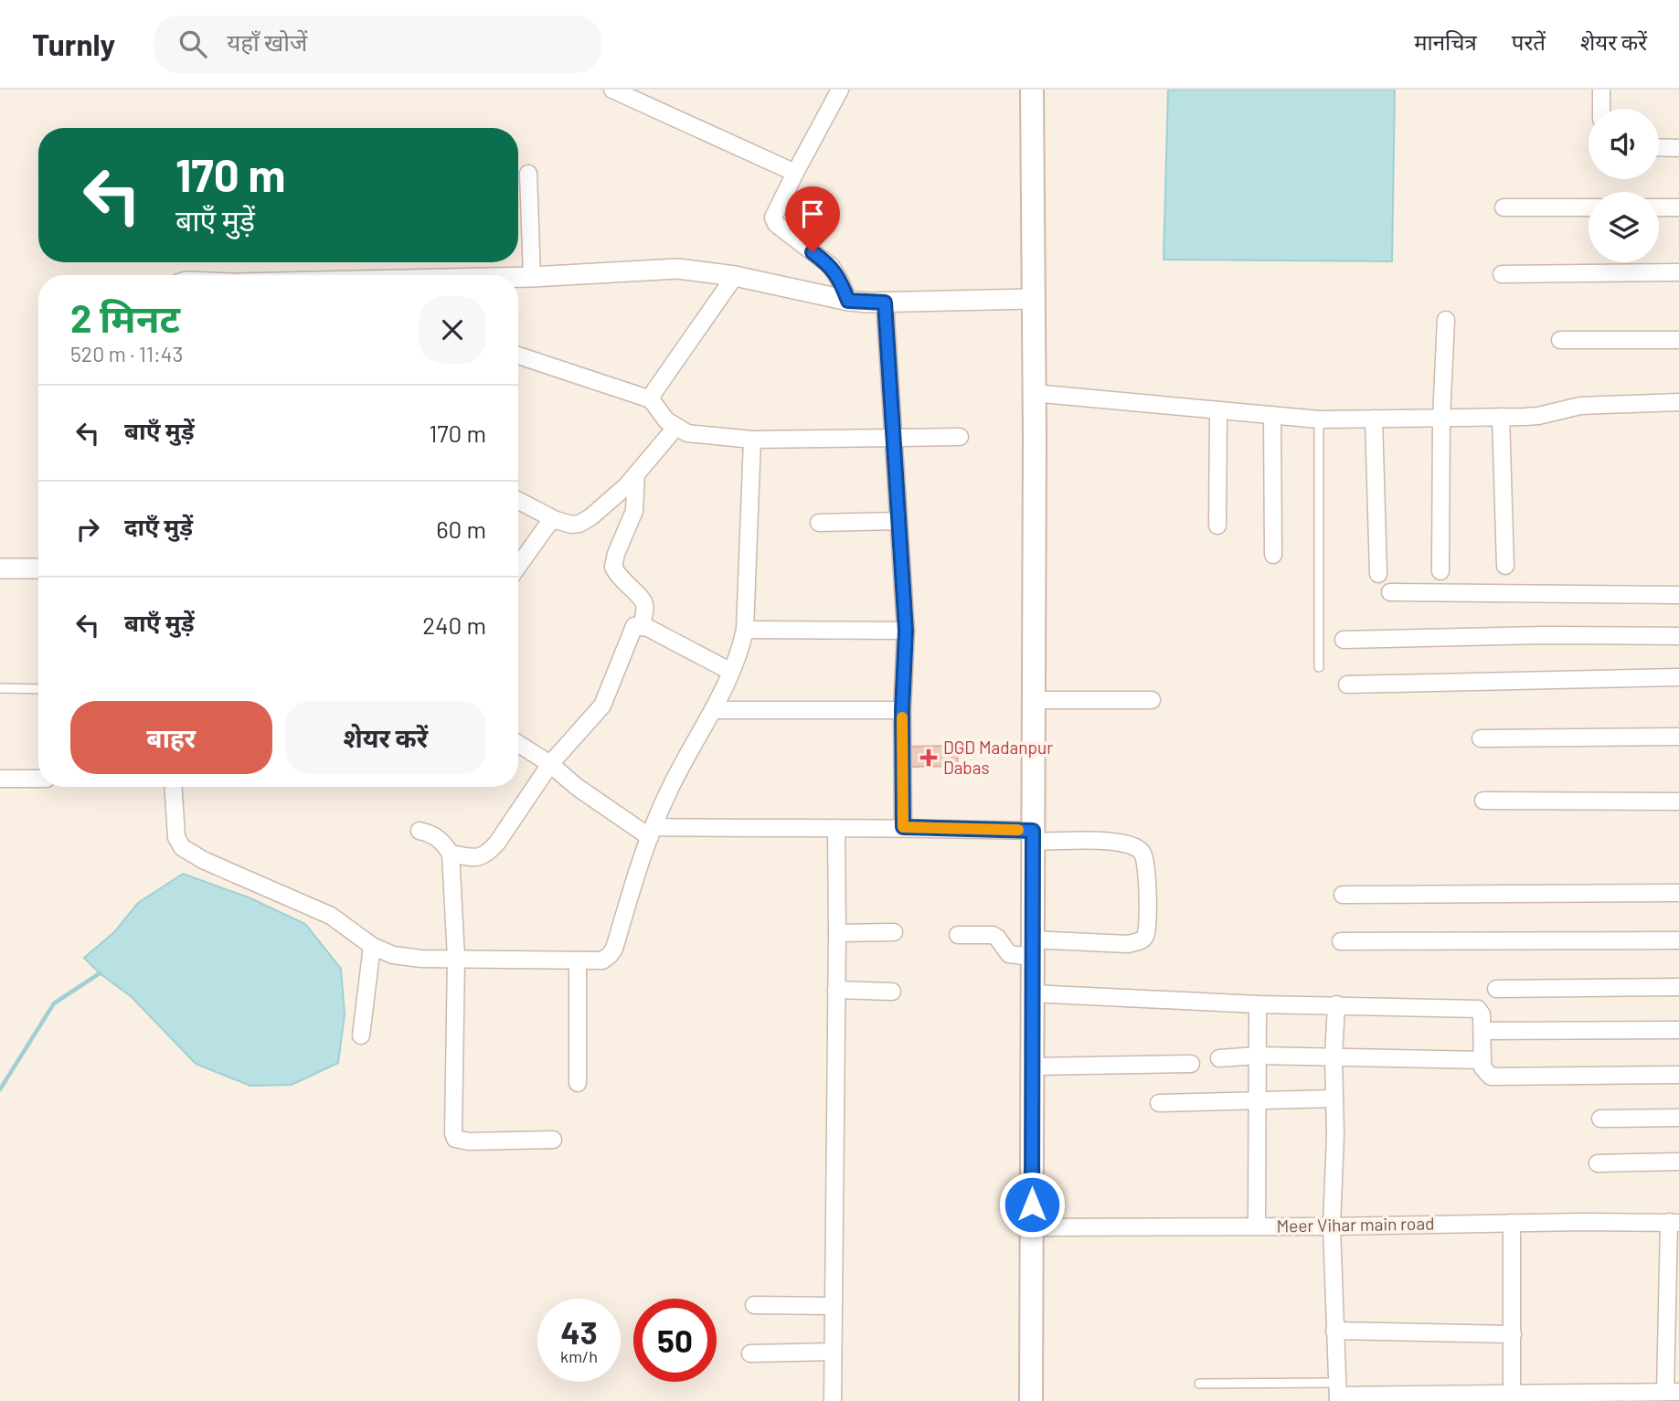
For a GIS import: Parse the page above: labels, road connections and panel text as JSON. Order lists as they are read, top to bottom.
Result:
{
  "streets": {
    "street": ["Meer Vihar main road"]
  },
  "places": {
    "health": ["DGD Madanpur Dabas"]
  },
  "page": {
    "header": "Turnly",
    "search": "यहाँ खोजें",
    "nav": ["मानचित्र", "परतें", "शेयर करें"],
    "turn": ["170 m", "बाएँ मुड़ें"],
    "heading": ["2 मिनट", "520 m · 11:43"],
    "list": [
      {
        "name": "बाएँ मुड़ें",
        "value": "170 m"
      },
      {
        "name": "दाएँ मुड़ें",
        "value": "60 m"
      },
      {
        "name": "बाएँ मुड़ें",
        "value": "240 m"
      }
    ],
    "buttons": ["बाहर", "शेयर करें"],
    "speed": "43 km/h",
    "limit": "50"
  }
}
